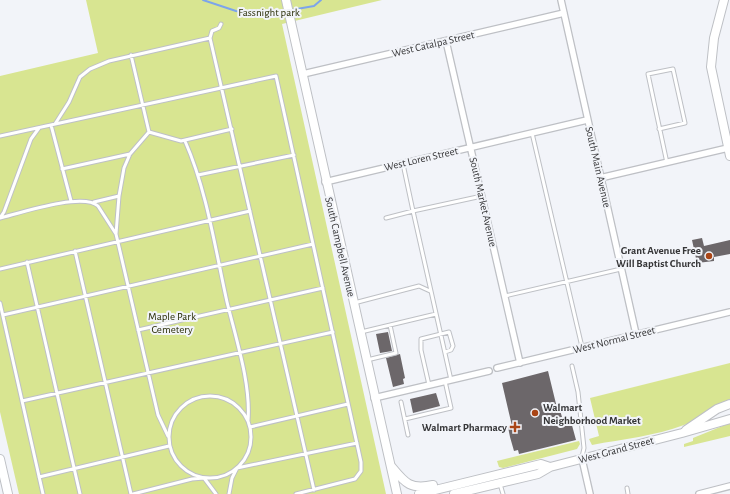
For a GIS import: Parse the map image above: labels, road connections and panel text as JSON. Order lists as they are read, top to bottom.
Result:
{
  "streets": {
    "main road": ["South Campbell Avenue", "West Grand Street"],
    "street": [
      "West Catalpa Street",
      "West Loren Street",
      "South Main Avenue",
      "South Market Avenue",
      "West Normal Street"
    ]
  },
  "crossings": [
    ["West Catalpa Street", "South Main Avenue"],
    ["West Catalpa Street", "South Market Avenue"],
    ["West Catalpa Street", "South Campbell Avenue"],
    ["West Loren Street", "South Main Avenue"],
    ["West Loren Street", "South Market Avenue"],
    ["West Loren Street", "South Campbell Avenue"],
    ["South Main Avenue", "West Normal Street"],
    ["South Market Avenue", "West Normal Street"]
  ],
  "parks": ["Fassnight park", "Maple Park Cemetery"],
  "places": {
    "other": ["Grant Avenue Free Will Baptist Church", "Walmart Neighborhood Market"],
    "health": ["Walmart Pharmacy"]
  }
}
